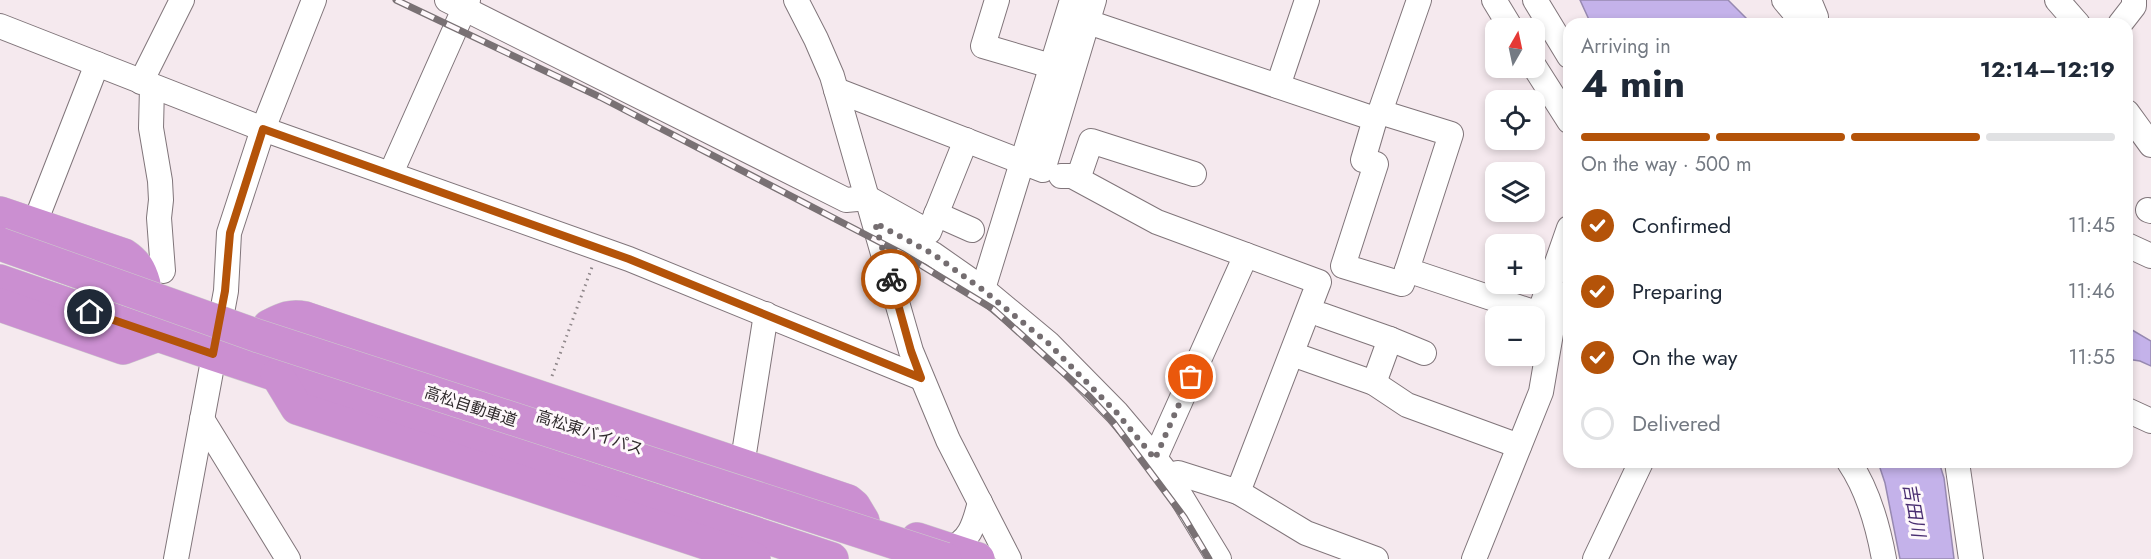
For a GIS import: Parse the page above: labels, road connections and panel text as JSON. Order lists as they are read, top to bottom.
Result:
{
  "streets": {
    "highway": ["高松自動車道", "高松東バイパス"]
  },
  "crossings": [
    ["高松自動車道", "高松東バイパス"]
  ],
  "water": ["吉田川"],
  "north": "top",
  "page": {
    "map_buttons": ["+", "−"],
    "heading": ["4 min", "Arriving in", "12:14–12:19"],
    "bar": "On the way · 500 m",
    "list": [
      ["Confirmed", "11:45"],
      ["Preparing", "11:46"],
      ["On the way", "11:55"],
      "Delivered"
    ]
  }
}
